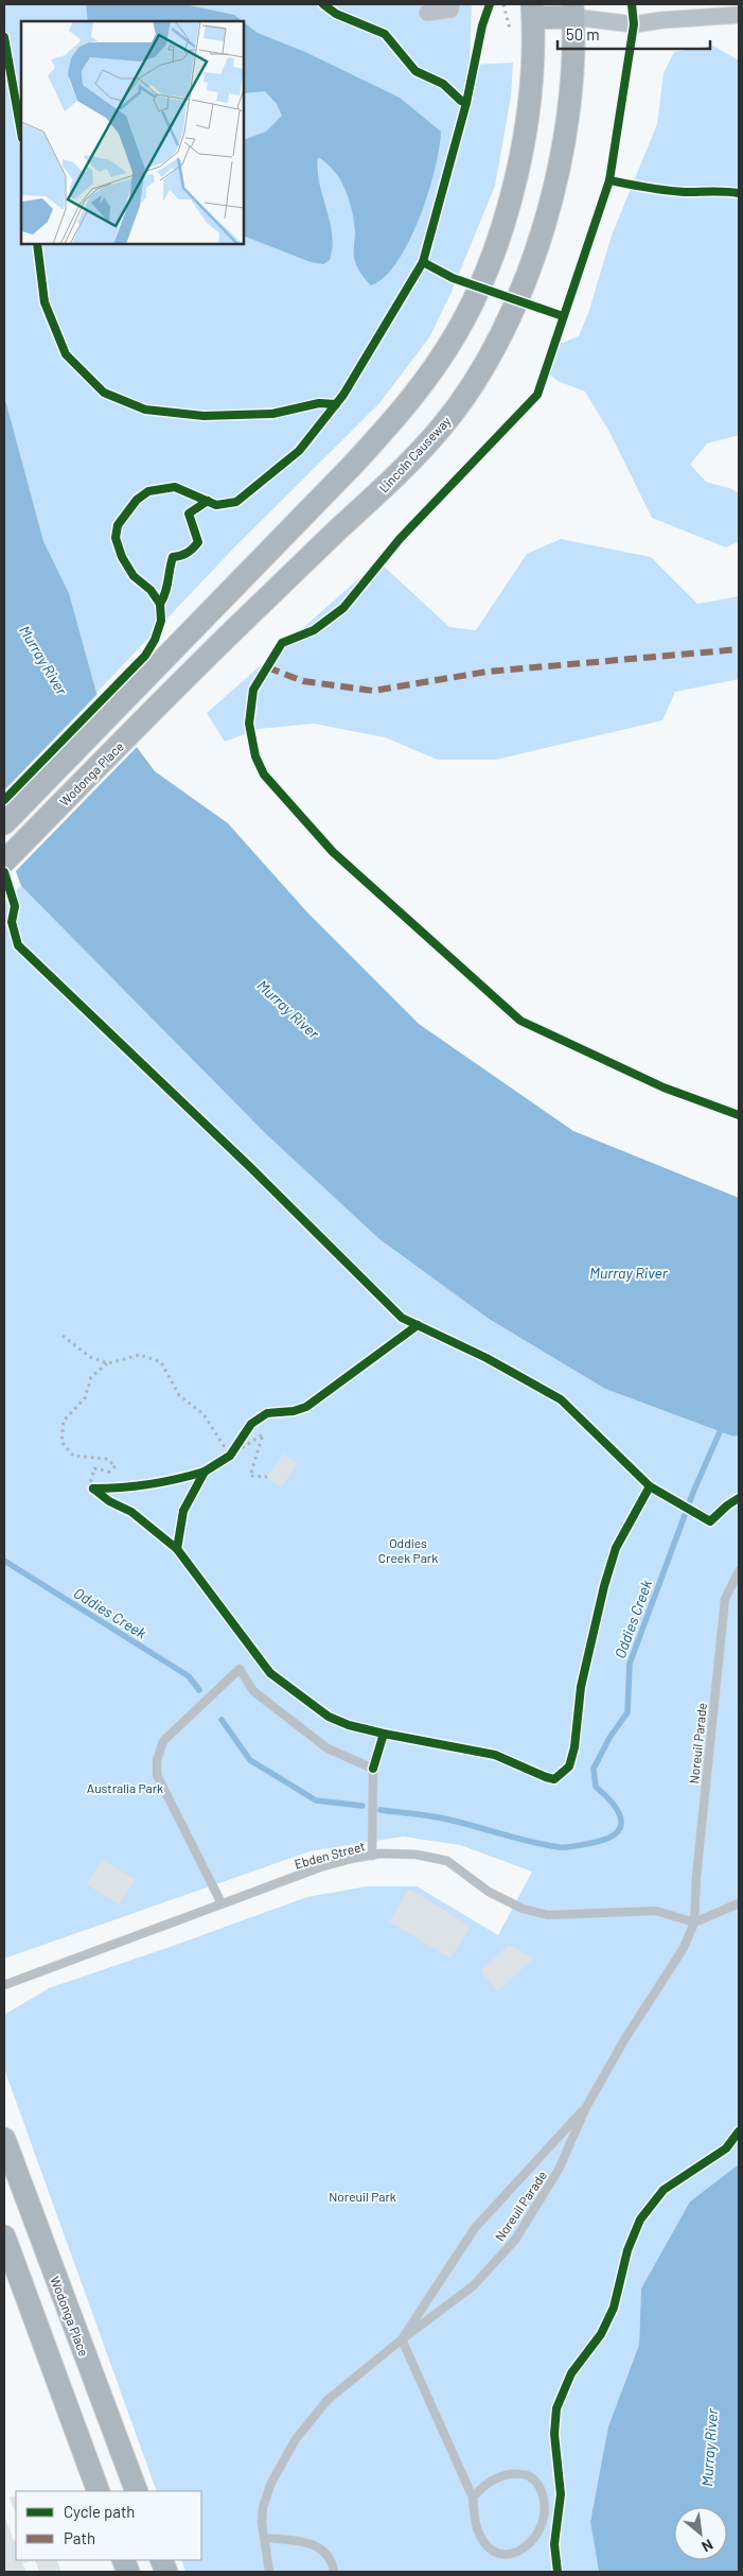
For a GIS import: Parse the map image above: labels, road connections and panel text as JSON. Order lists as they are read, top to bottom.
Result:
{
  "streets": {
    "main road": ["Lincoln Causeway", "Wodonga Place"],
    "lane": ["Noreuil Parade", "Ebden Street"]
  },
  "crossings": [
    ["Lincoln Causeway", "Wodonga Place"],
    ["Noreuil Parade", "Ebden Street"]
  ],
  "water": ["Murray River", "Oddies Creek"],
  "parks": ["Oddies Creek Park", "Australia Park", "Noreuil Park"],
  "legend": ["Cycle path", "Path"],
  "scale_bar": "50 m",
  "north": "bottom right"
}
